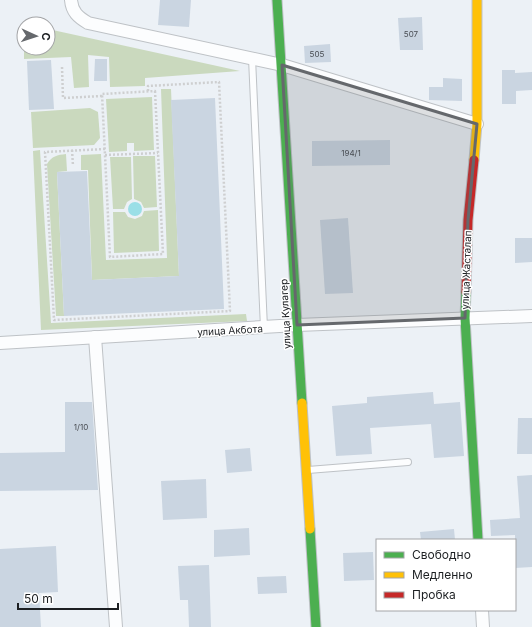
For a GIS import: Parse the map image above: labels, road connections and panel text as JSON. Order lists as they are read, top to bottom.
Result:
{
  "streets": {
    "street": ["улица Жасталап", "улица Кулагер", "улица Акбота"]
  },
  "crossings": [
    ["улица Жасталап", "улица Акбота"],
    ["улица Кулагер", "улица Акбота"]
  ],
  "house_numbers": [
    "507",
    "505",
    "194/1",
    "1/10"
  ],
  "legend": ["Свободно", "Медленно", "Пробка"],
  "scale_bar": "50 m",
  "north": "right"
}
